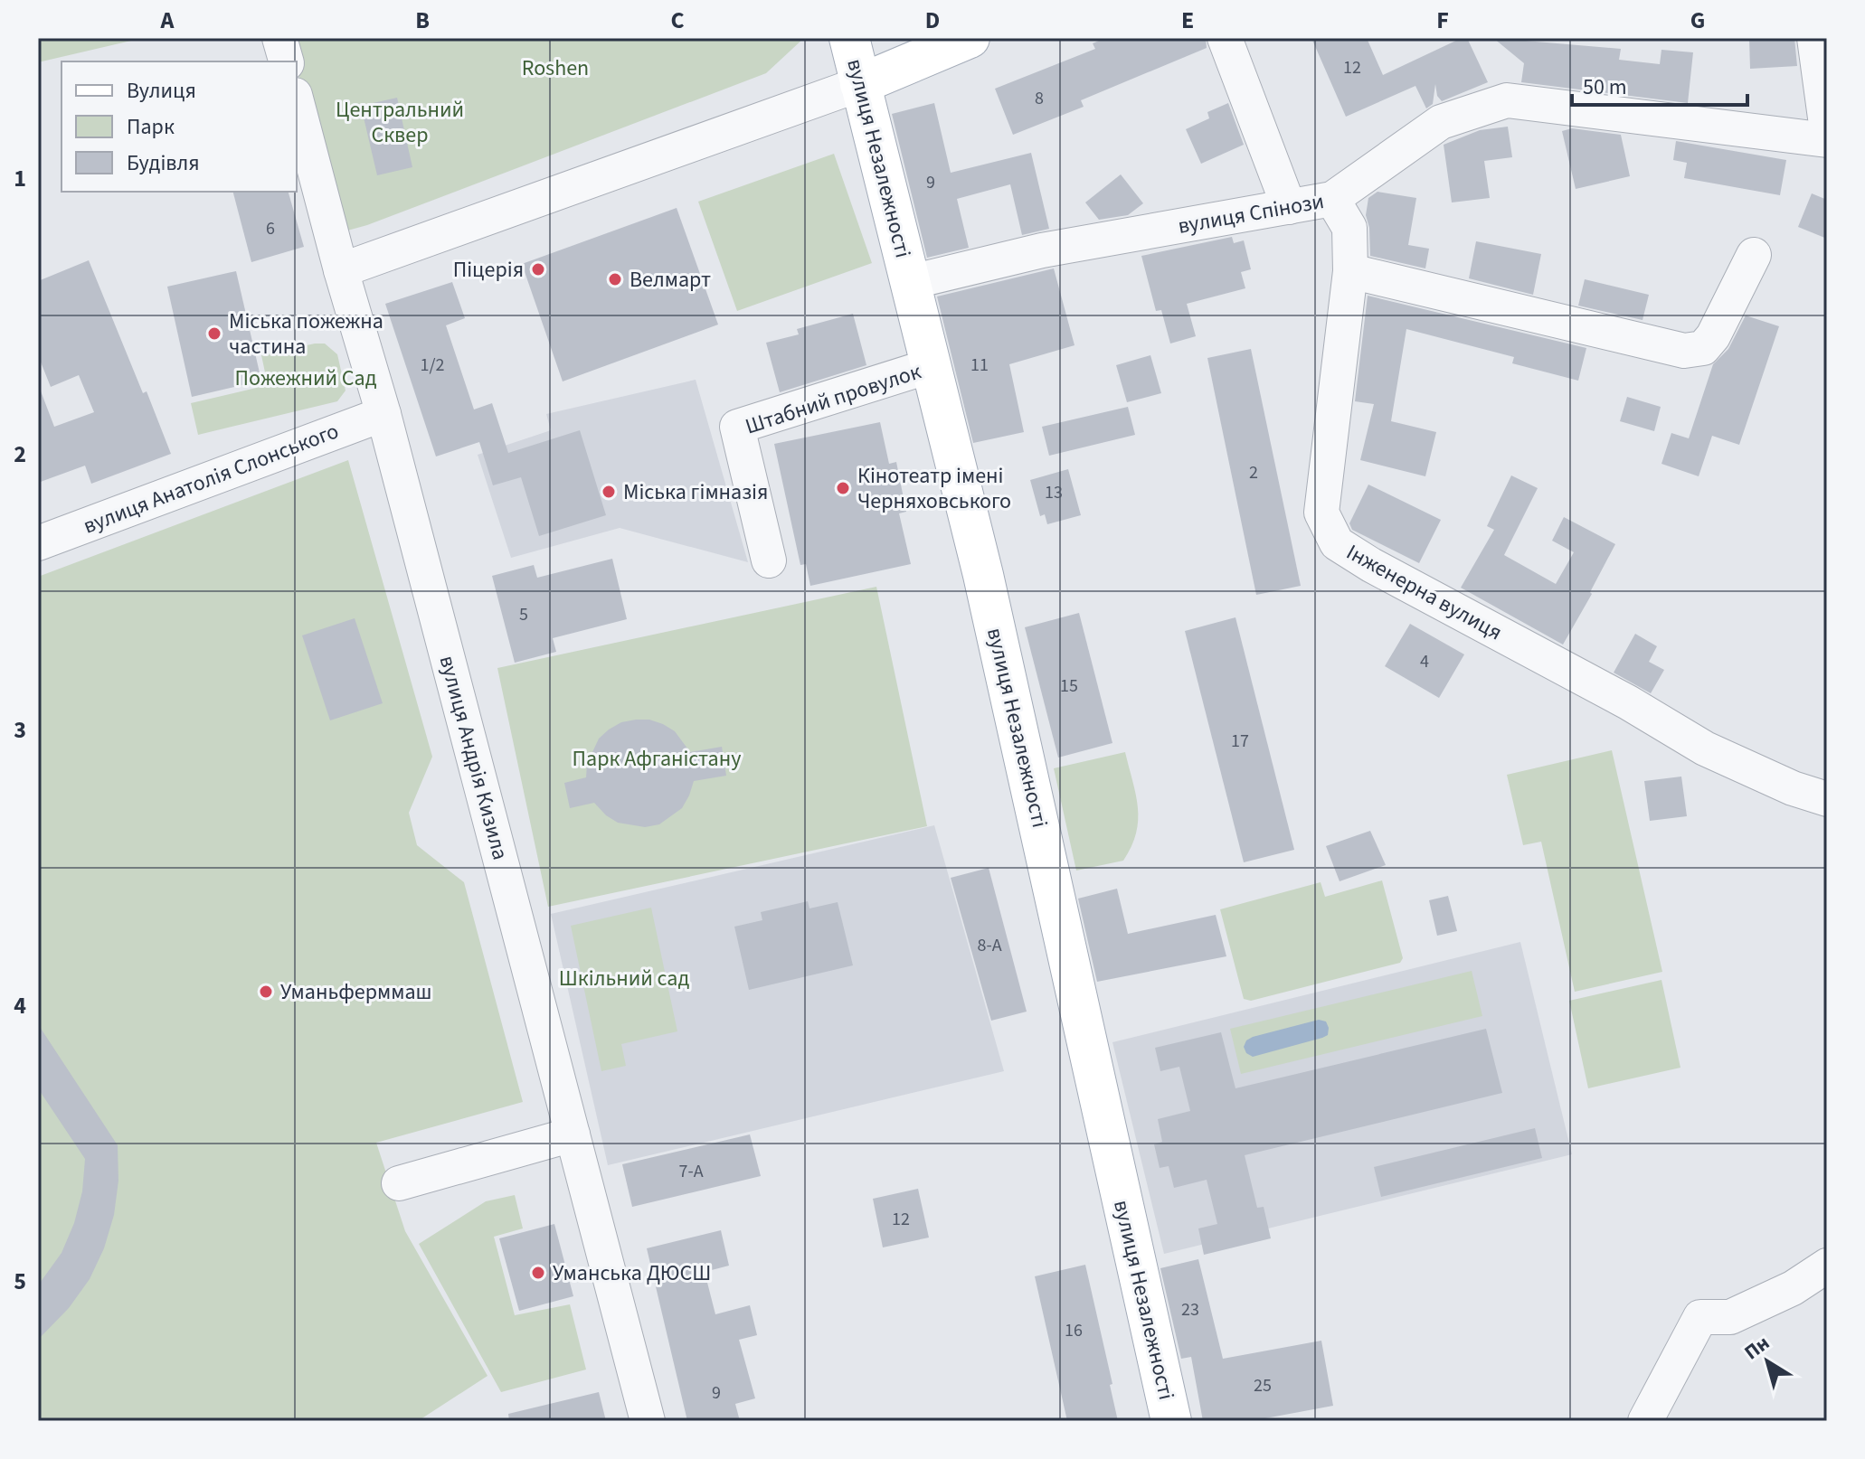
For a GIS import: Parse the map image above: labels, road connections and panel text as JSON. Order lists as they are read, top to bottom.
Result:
{
  "streets": {
    "main road": ["вулиця Незалежності"],
    "street": [
      "вулиця Спінози",
      "Штабний провулок",
      "вулиця Анатолія Слонського",
      "Інженерна вулиця",
      "вулиця Андрія Кизила"
    ]
  },
  "crossings": [
    ["вулиця Незалежності", "вулиця Спінози"],
    ["вулиця Незалежності", "Штабний провулок"],
    ["вулиця Спінози", "Інженерна вулиця"],
    ["вулиця Анатолія Слонського", "вулиця Андрія Кизила"]
  ],
  "parks": [
    "Roshen",
    "Центральний Сквер",
    "Пожежний Сад",
    "Парк Афганістану",
    "Шкільний сад"
  ],
  "places": [
    "Піцерія",
    "Велмарт",
    "Міська пожежна частина",
    "Кінотеатр імені Черняховського",
    "Міська гімназія",
    "Уманьферммаш",
    "Уманська ДЮСШ"
  ],
  "house_numbers": [
    "12",
    "8",
    "9",
    "6",
    "1/2",
    "11",
    "2",
    "13",
    "5",
    "4",
    "15",
    "17",
    "8-А",
    "7-А",
    "12",
    "23",
    "16",
    "25",
    "9"
  ],
  "legend": ["Вулиця", "Парк", "Будівля"],
  "scale_bar": "50 m",
  "north": "top left",
  "grid": {
    "columns": [
      "A",
      "B",
      "C",
      "D",
      "E",
      "F",
      "G"
    ],
    "rows": [
      "1",
      "2",
      "3",
      "4",
      "5"
    ]
  }
}
